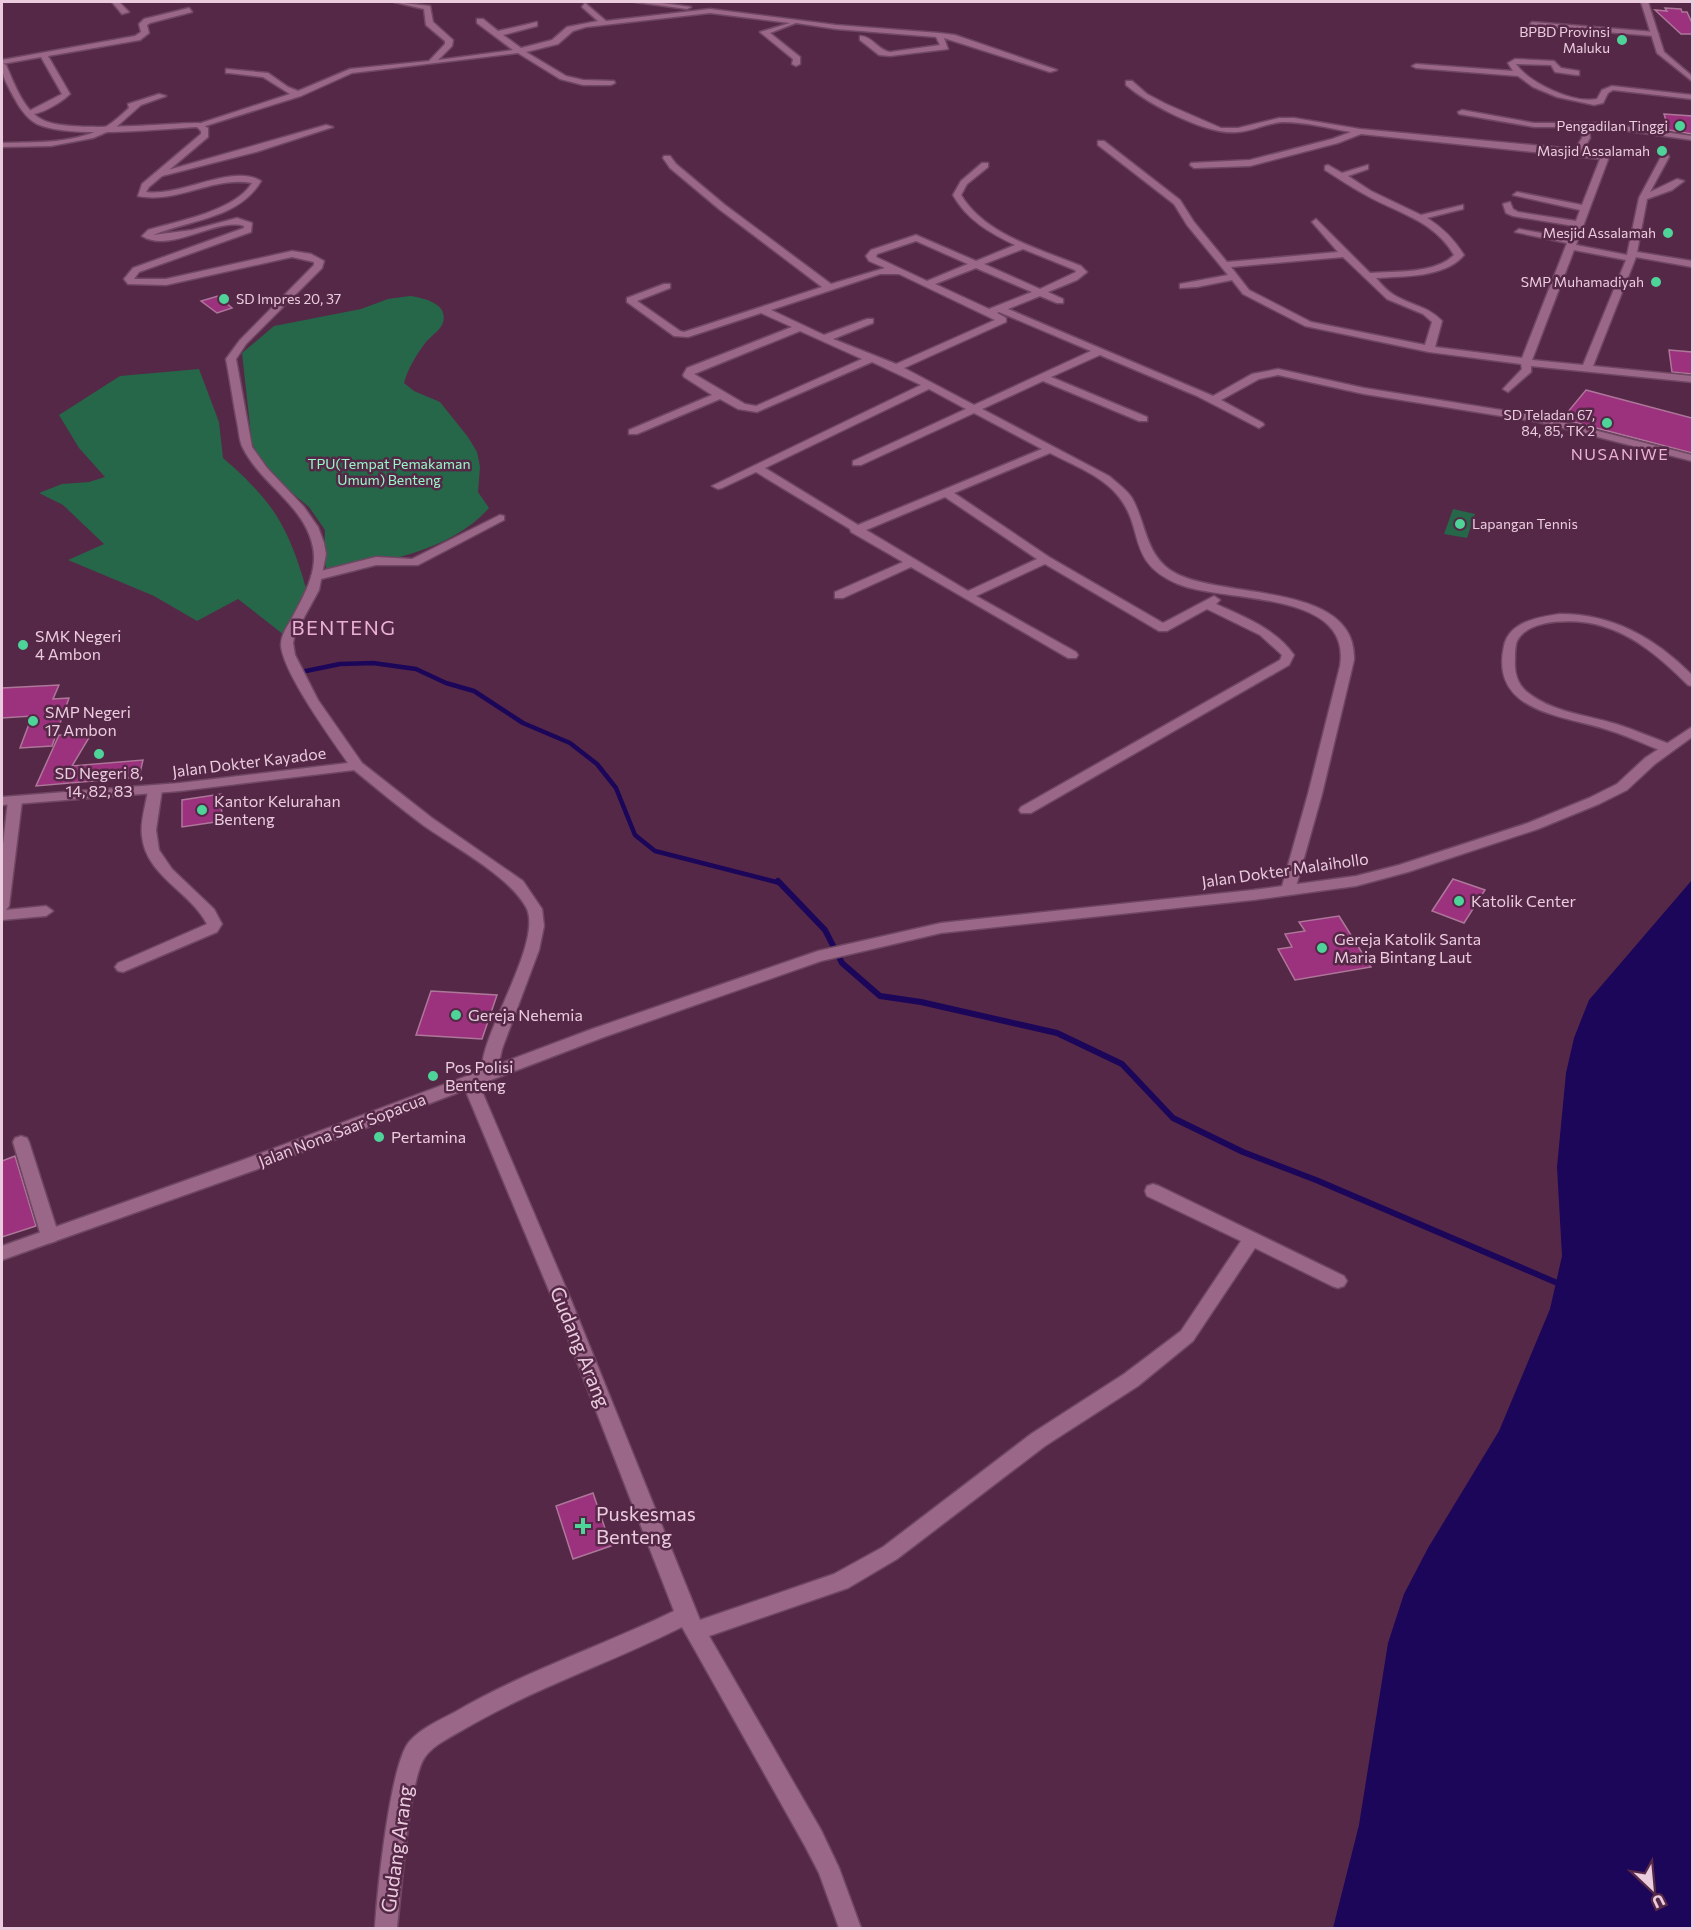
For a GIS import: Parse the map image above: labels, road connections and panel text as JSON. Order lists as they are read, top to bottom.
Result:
{
  "streets": {
    "street": [
      "Jalan Dokter Kayadoe",
      "Jalan Dokter Malaihollo",
      "Jalan Nona Saar Sopacua",
      "Gudang Arang"
    ]
  },
  "crossings": [
    ["Jalan Dokter Malaihollo", "Jalan Nona Saar Sopacua"],
    ["Jalan Nona Saar Sopacua", "Gudang Arang"]
  ],
  "districts": ["NUSANIWE", "BENTENG"],
  "parks": ["TPU(Tempat Pemakaman Umum) Benteng"],
  "places": {
    "other": [
      "BPBD Provinsi Maluku",
      "Pengadilan Tinggi",
      "Masjid Assalamah",
      "Mesjid Assalamah",
      "SMP Muhamadiyah",
      "SD Impres 20, 37",
      "SD Teladan 67, 84, 85, TK 2",
      "Lapangan Tennis",
      "SMK Negeri 4 Ambon",
      "SMP Negeri 17 Ambon",
      "SD Negeri 8, 14, 82, 83",
      "Kantor Kelurahan Benteng",
      "Katolik Center",
      "Gereja Katolik Santa Maria Bintang Laut",
      "Gereja Nehemia",
      "Pos Polisi Benteng",
      "Pertamina"
    ],
    "health": ["Puskesmas Benteng"]
  },
  "north": "bottom right"
}
